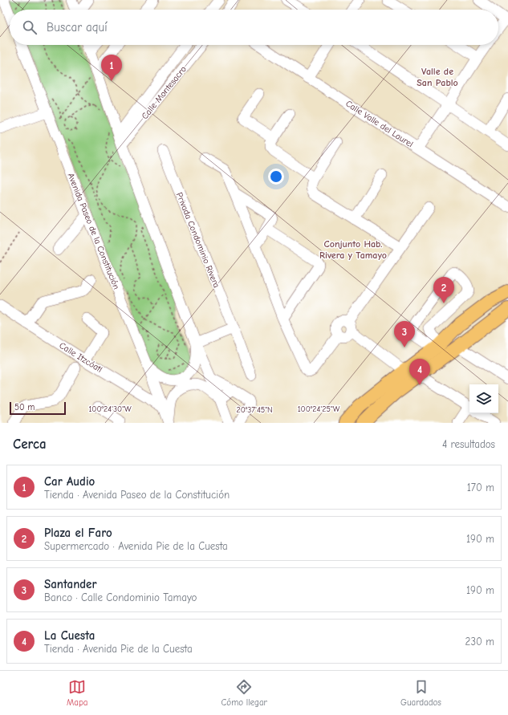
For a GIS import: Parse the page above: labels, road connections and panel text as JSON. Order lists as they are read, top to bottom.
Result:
{
  "streets": {
    "street": [
      "Calle Montesacro",
      "Calle Valle del Laurel",
      "Avenida Paseo de la Constitución",
      "Privada Condominio Rivera",
      "Calle Itzcóatl"
    ]
  },
  "crossings": [
    ["Avenida Paseo de la Constitución", "Calle Itzcóatl"]
  ],
  "districts": ["Valle de San Pablo", "Conjunto Hab. Rivera y Tamayo"],
  "scale_bar": "50 m",
  "page": {
    "search": "Buscar aquí",
    "pins": [
      "1",
      "2",
      "3",
      "4"
    ],
    "scale": "50 m",
    "heading": ["Cerca", "4 resultados"],
    "list": [
      {
        "mark": "1",
        "name": "Car Audio",
        "note": "Tienda · Avenida Paseo de la Constitución",
        "value": "170 m"
      },
      {
        "mark": "2",
        "name": "Plaza el Faro",
        "note": "Supermercado · Avenida Pie de la Cuesta",
        "value": "190 m"
      },
      {
        "mark": "3",
        "name": "Santander",
        "note": "Banco · Calle Condominio Tamayo",
        "value": "190 m"
      },
      {
        "mark": "4",
        "name": "La Cuesta",
        "note": "Tienda · Avenida Pie de la Cuesta",
        "value": "230 m"
      }
    ],
    "nav": ["Mapa", "Cómo llegar", "Guardados"]
  },
  "coordinates": ["100°24'30\"W", "100°24'25\"W", "20°37'45\"N"]
}
